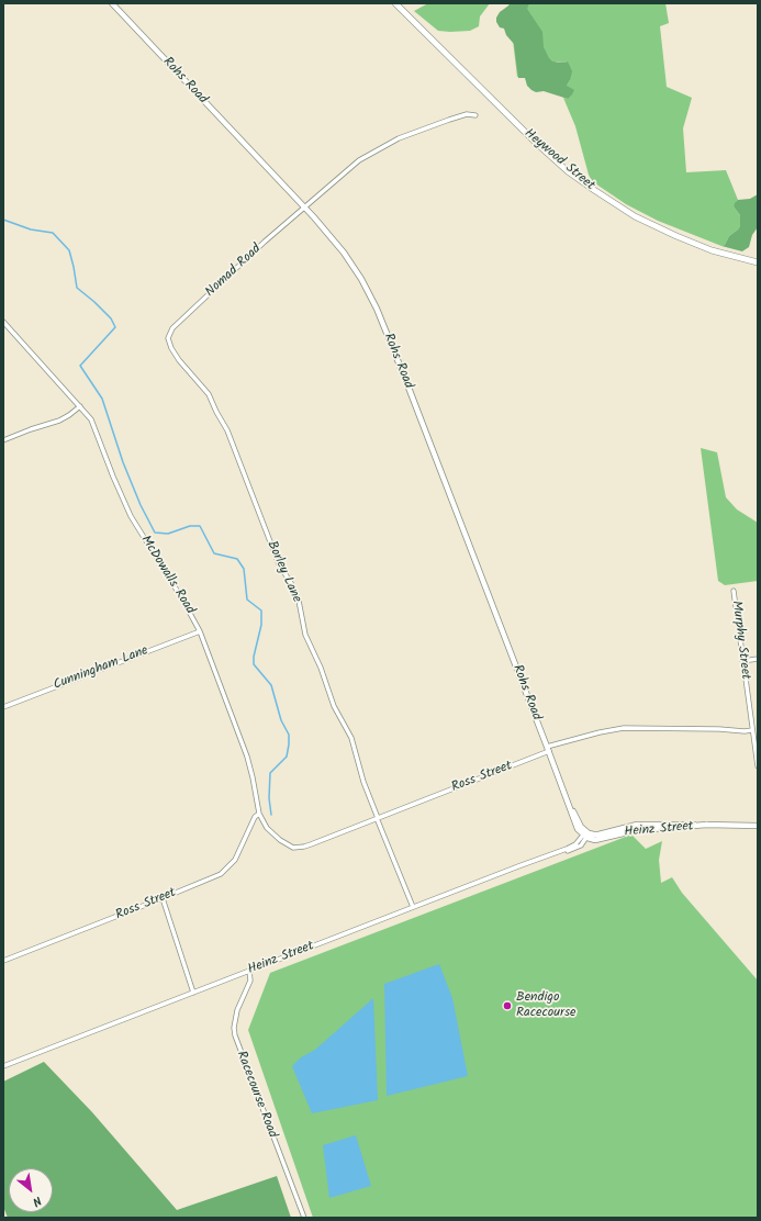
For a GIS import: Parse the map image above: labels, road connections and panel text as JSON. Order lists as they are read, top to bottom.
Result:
{
  "streets": {
    "main road": ["Heywood Street"],
    "street": [
      "Rohs Road",
      "Nomad Road",
      "Borley Lane",
      "McDowalls Road",
      "Murphy Street",
      "Cunningham Lane",
      "Ross Street",
      "Heinz Street",
      "Racecourse Road"
    ]
  },
  "crossings": [
    ["Rohs Road", "Nomad Road"],
    ["Rohs Road", "Ross Street"],
    ["Rohs Road", "Heinz Street"],
    ["Nomad Road", "Borley Lane"],
    ["Borley Lane", "Ross Street"],
    ["Borley Lane", "Heinz Street"],
    ["McDowalls Road", "Cunningham Lane"],
    ["McDowalls Road", "Ross Street"],
    ["Murphy Street", "Ross Street"],
    ["Heinz Street", "Racecourse Road"]
  ],
  "places": ["Bendigo Racecourse"],
  "north": "bottom right"
}
